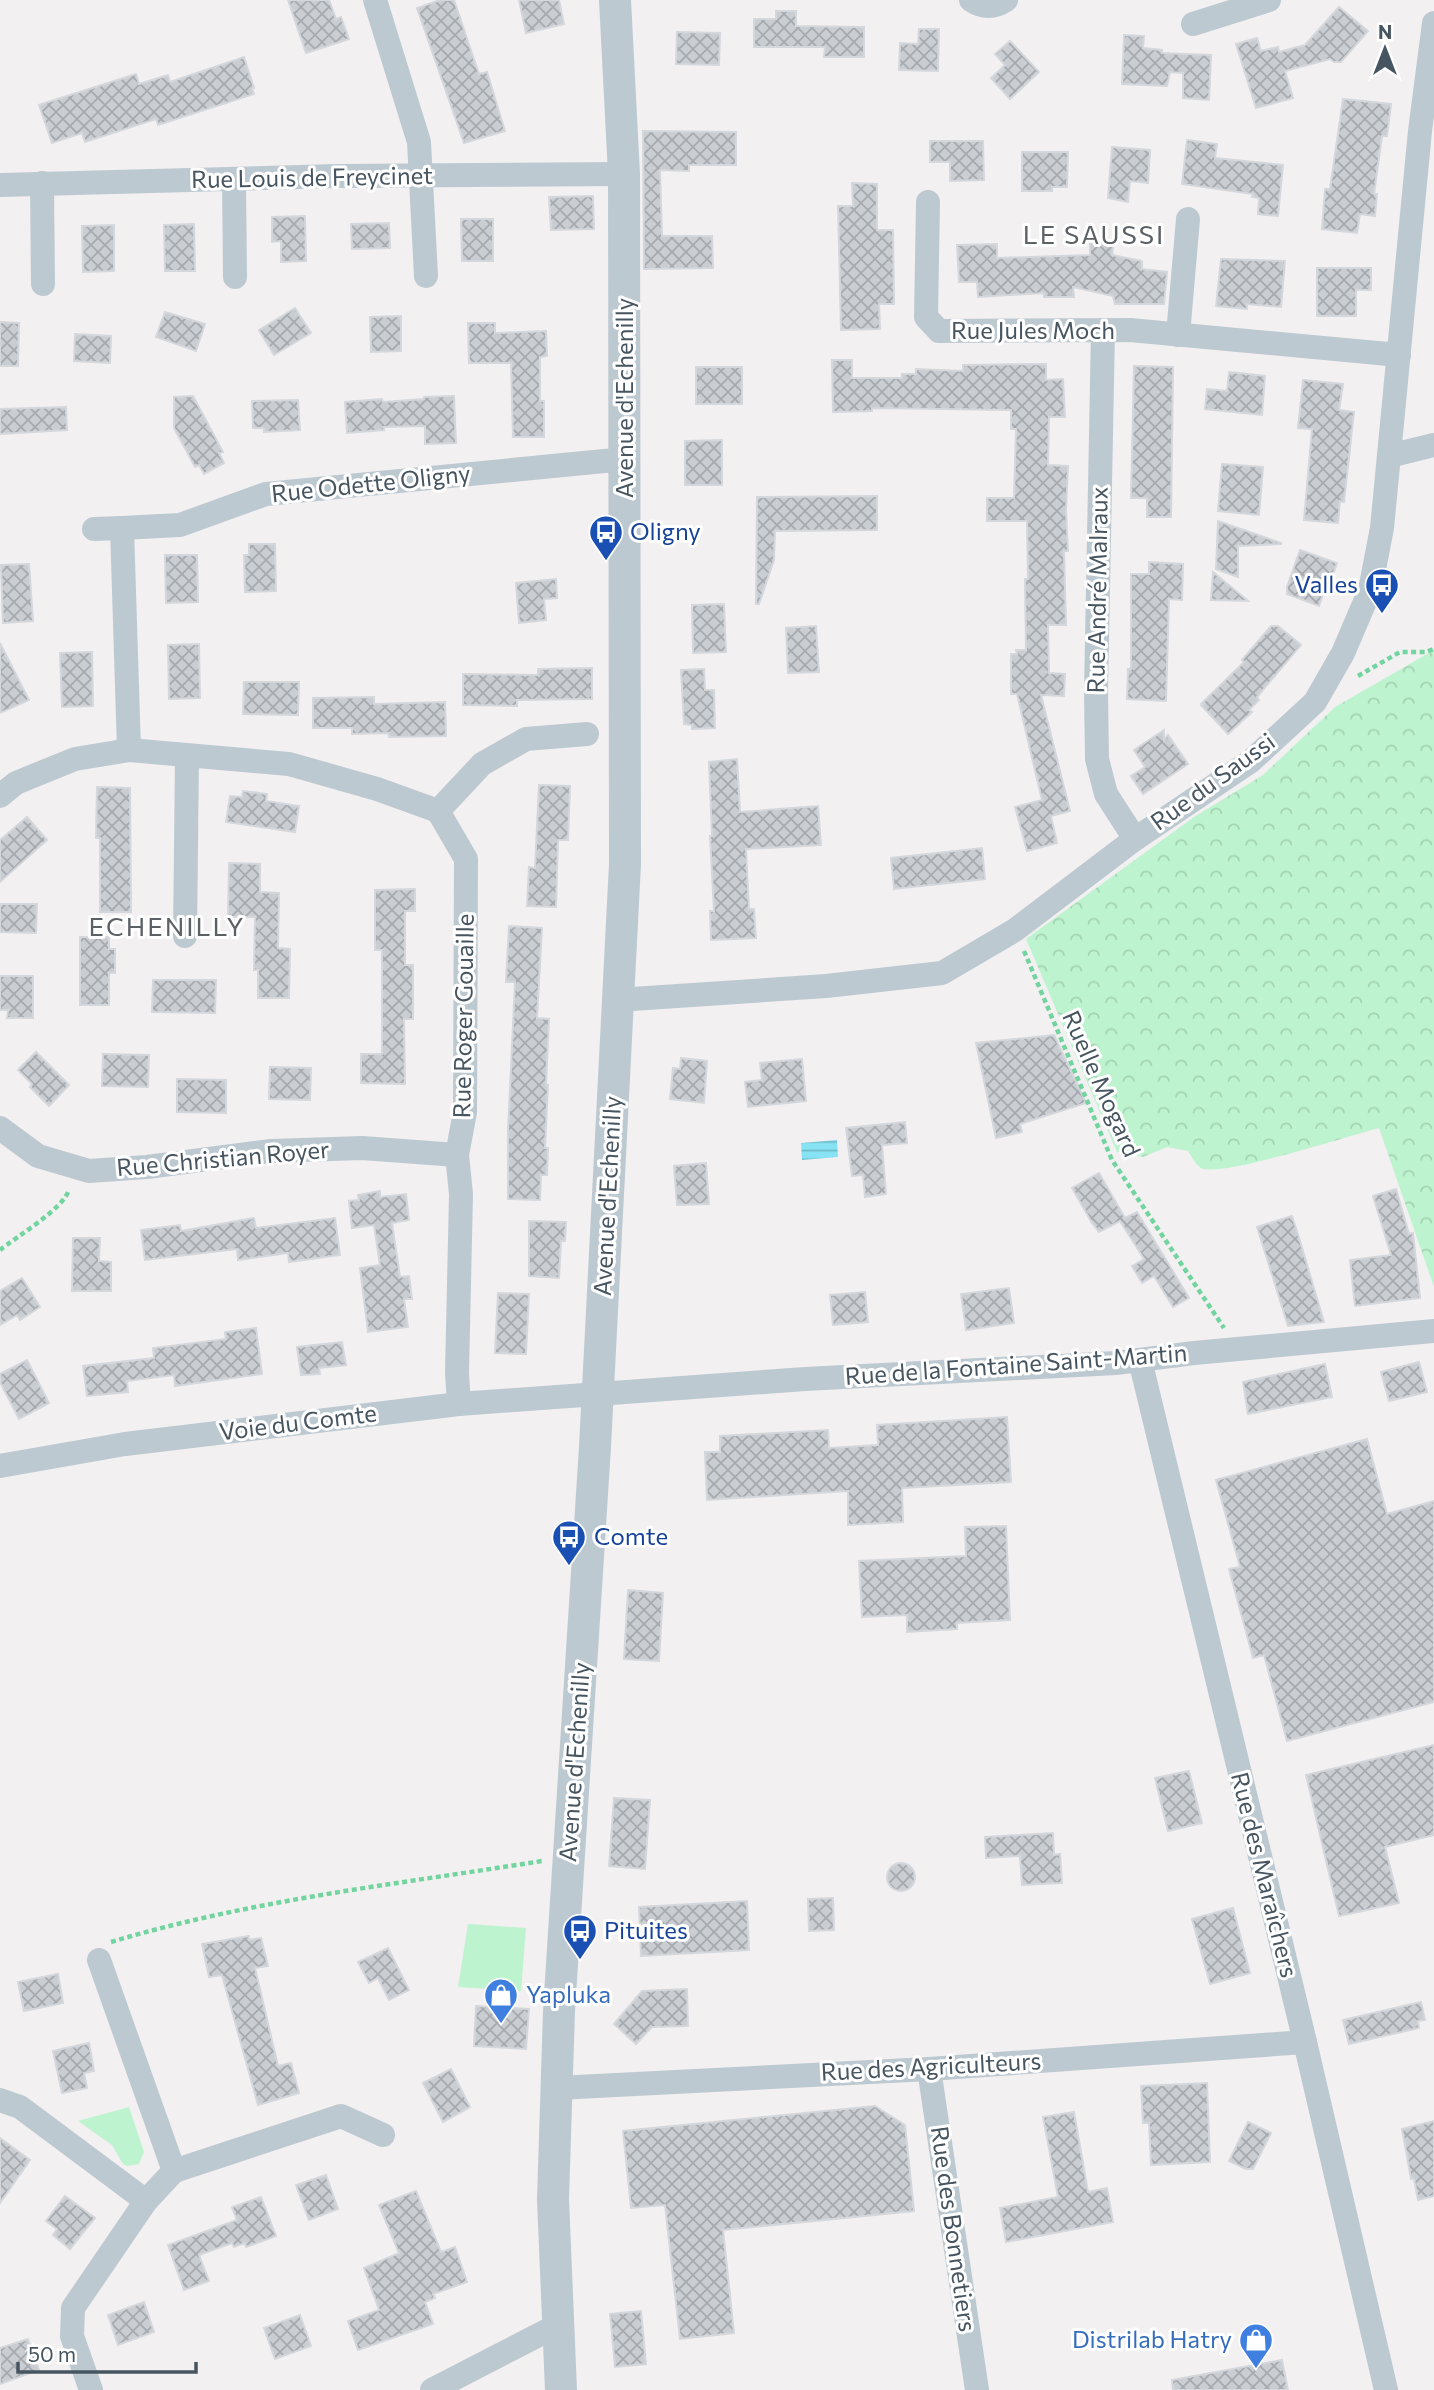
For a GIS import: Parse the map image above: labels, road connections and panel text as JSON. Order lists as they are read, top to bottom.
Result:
{
  "streets": {
    "street": [
      "Rue Louis de Freycinet",
      "Rue Jules Moch",
      "Avenue d'Echenilly",
      "Rue Odette Oligny",
      "Rue André Malraux",
      "Rue du Saussi",
      "Rue Roger Gouaille",
      "Rue Christian Royer",
      "Rue de la Fontaine Saint-Martin",
      "Voie du Comte",
      "Rue des Maraîchers",
      "Rue des Agriculteurs",
      "Rue des Bonnetiers"
    ],
    "path": ["Ruelle Mogard"]
  },
  "crossings": [
    ["Rue Louis de Freycinet", "Avenue d'Echenilly"],
    ["Rue Jules Moch", "Rue André Malraux"],
    ["Rue Jules Moch", "Rue du Saussi"],
    ["Avenue d'Echenilly", "Rue Odette Oligny"],
    ["Avenue d'Echenilly", "Rue du Saussi"],
    ["Avenue d'Echenilly", "Rue de la Fontaine Saint-Martin"],
    ["Avenue d'Echenilly", "Voie du Comte"],
    ["Avenue d'Echenilly", "Rue des Agriculteurs"],
    ["Rue André Malraux", "Rue du Saussi"],
    ["Rue du Saussi", "Ruelle Mogard"],
    ["Rue Roger Gouaille", "Rue Christian Royer"],
    ["Rue Roger Gouaille", "Voie du Comte"],
    ["Ruelle Mogard", "Rue de la Fontaine Saint-Martin"],
    ["Rue de la Fontaine Saint-Martin", "Voie du Comte"],
    ["Rue de la Fontaine Saint-Martin", "Rue des Maraîchers"],
    ["Rue des Maraîchers", "Rue des Agriculteurs"],
    ["Rue des Agriculteurs", "Rue des Bonnetiers"]
  ],
  "districts": ["LE SAUSSI", "ECHENILLY"],
  "places": {
    "bus stop": [
      "Oligny",
      "Valles",
      "Comte",
      "Pituites"
    ],
    "shop": ["Yapluka", "Distrilab Hatry"]
  },
  "scale_bar": "50 m",
  "north": "top"
}
